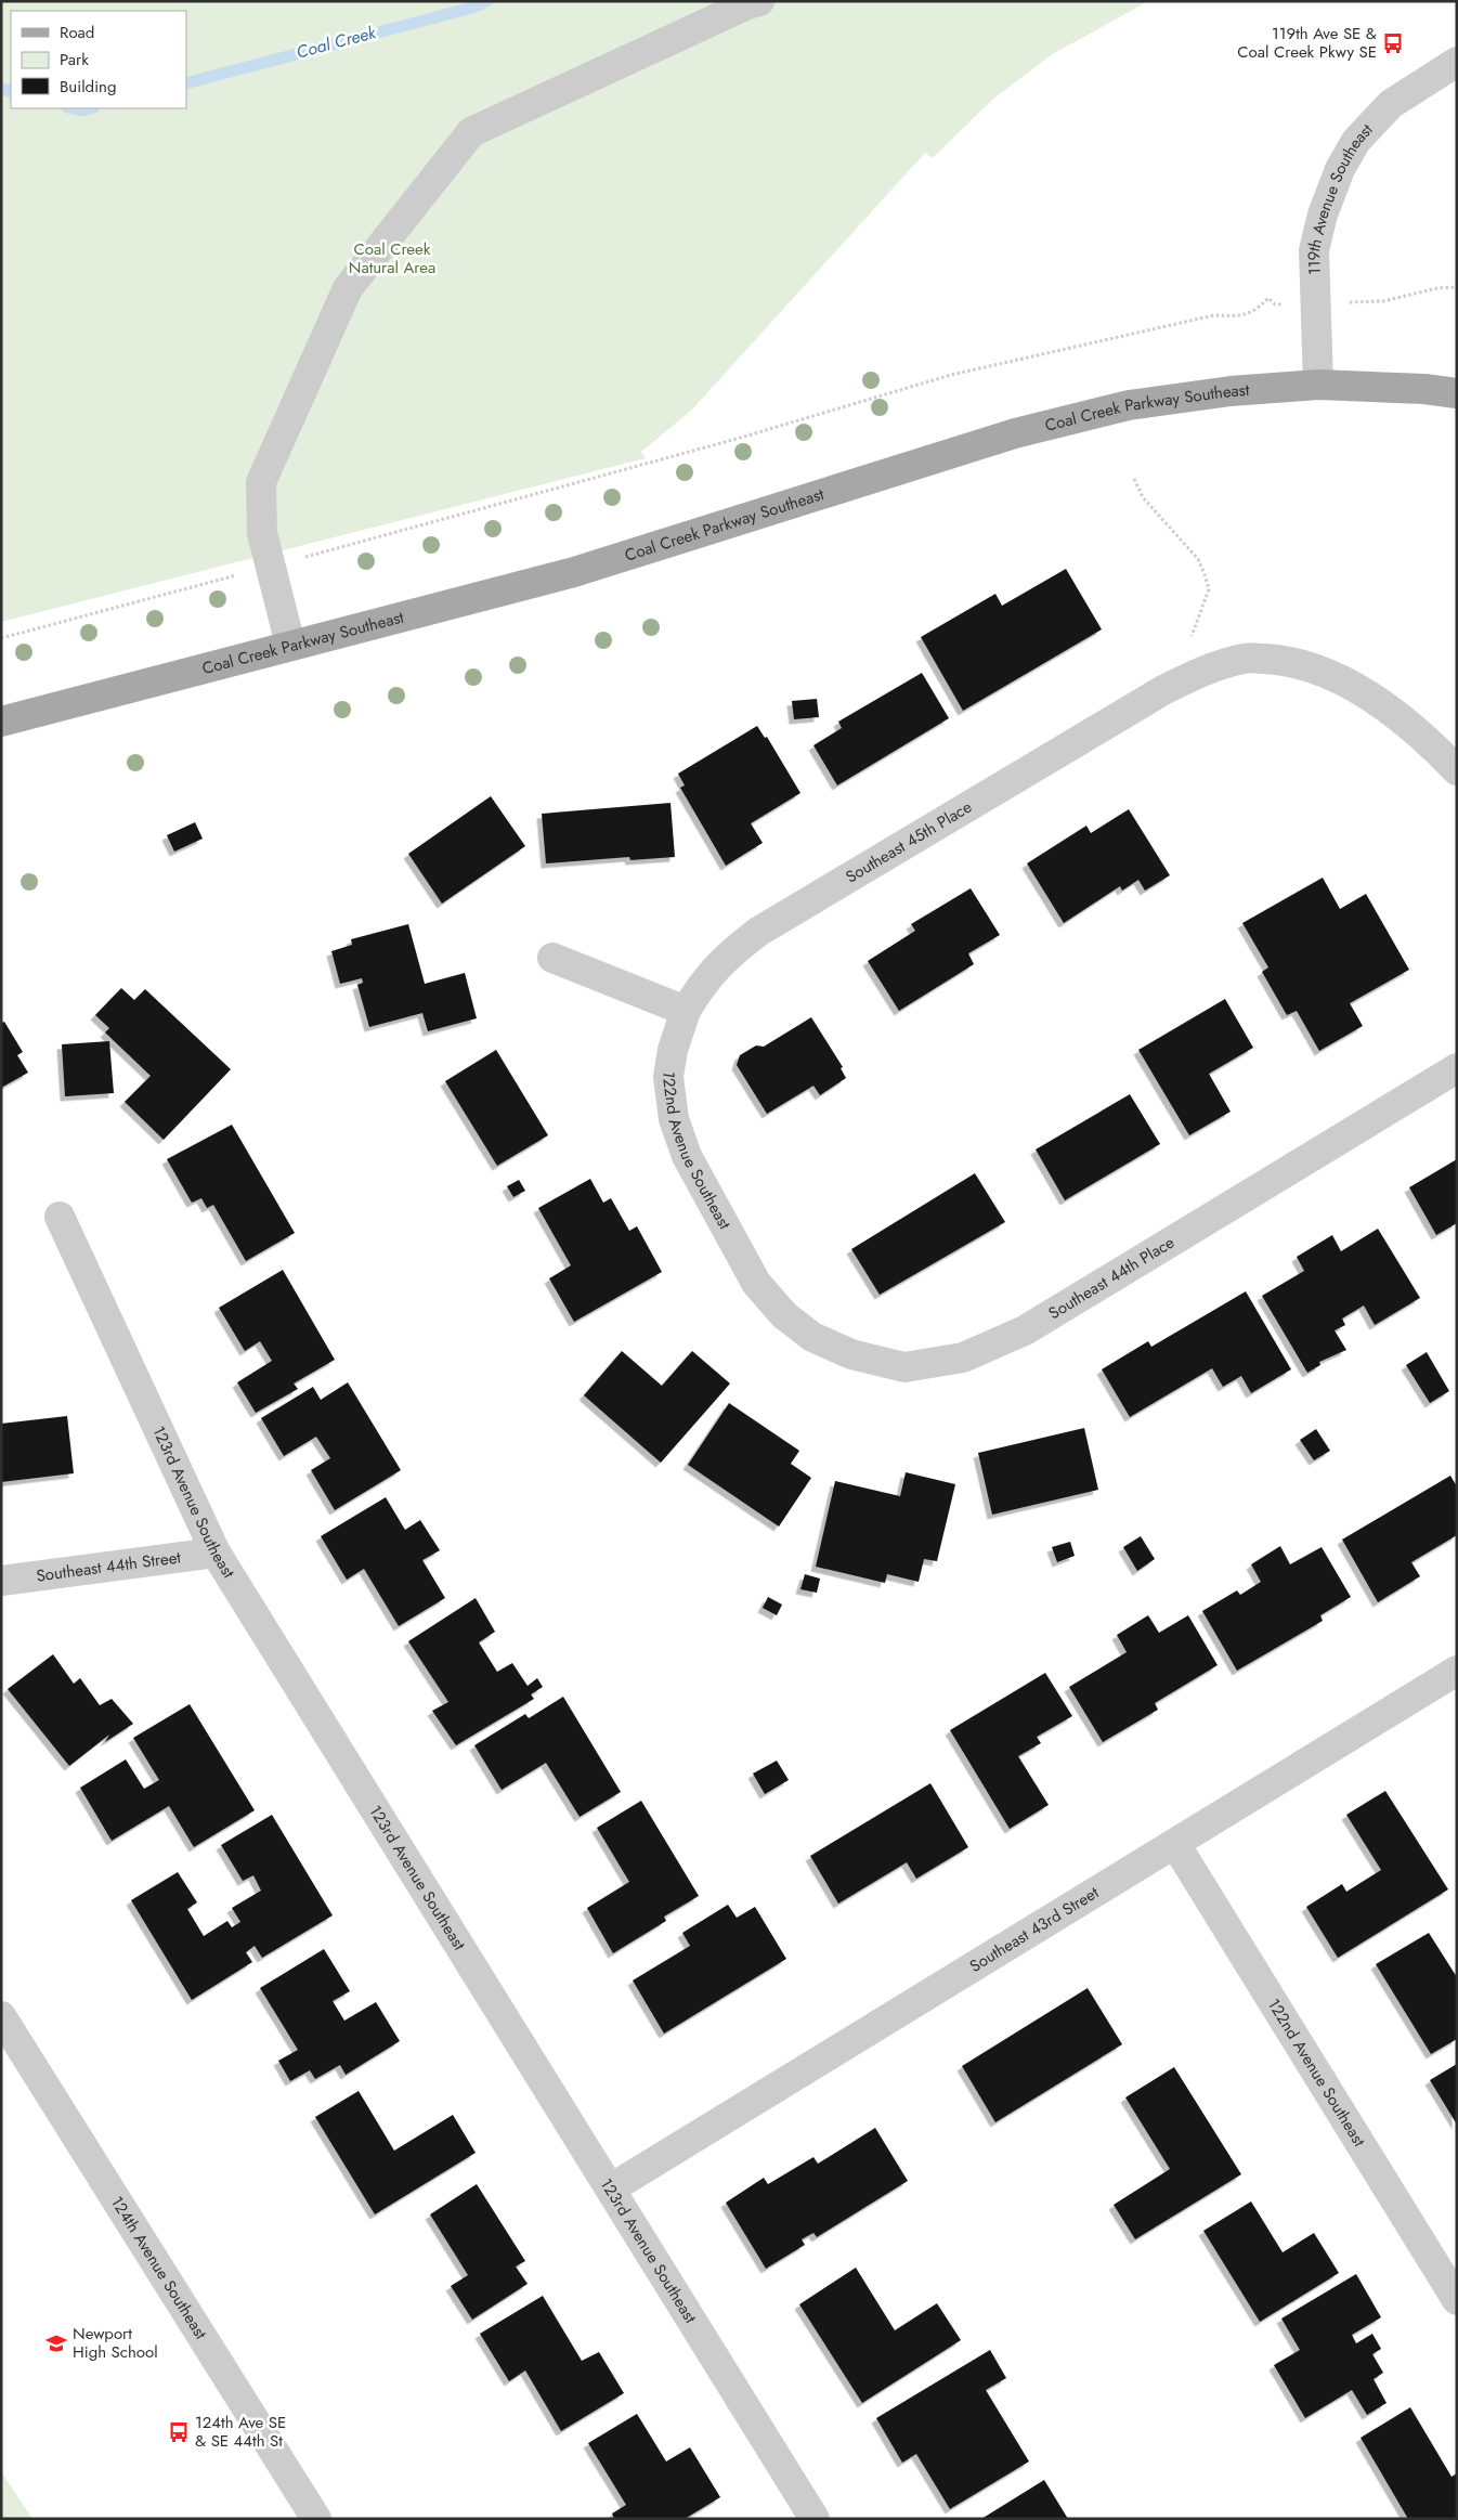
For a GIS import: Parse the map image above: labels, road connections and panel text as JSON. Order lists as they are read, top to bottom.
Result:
{
  "streets": {
    "main road": ["Coal Creek Parkway Southeast"],
    "street": [
      "119th Avenue Southeast",
      "Southeast 45th Place",
      "122nd Avenue Southeast",
      "Southeast 44th Place",
      "123rd Avenue Southeast",
      "Southeast 44th Street",
      "Southeast 43rd Street",
      "124th Avenue Southeast"
    ]
  },
  "crossings": [
    ["119th Avenue Southeast", "Coal Creek Parkway Southeast"],
    ["Southeast 45th Place", "122nd Avenue Southeast"],
    ["122nd Avenue Southeast", "Southeast 44th Place"],
    ["122nd Avenue Southeast", "Southeast 43rd Street"],
    ["123rd Avenue Southeast", "Southeast 44th Street"],
    ["123rd Avenue Southeast", "Southeast 43rd Street"]
  ],
  "water": ["Coal Creek"],
  "parks": ["Coal Creek Natural Area"],
  "places": {
    "bus stop": ["119th Ave SE & Coal Creek Pkwy SE", "124th Ave SE & SE 44th St"],
    "school or university": ["Newport High School"]
  },
  "legend": ["Road", "Park", "Building"]
}
